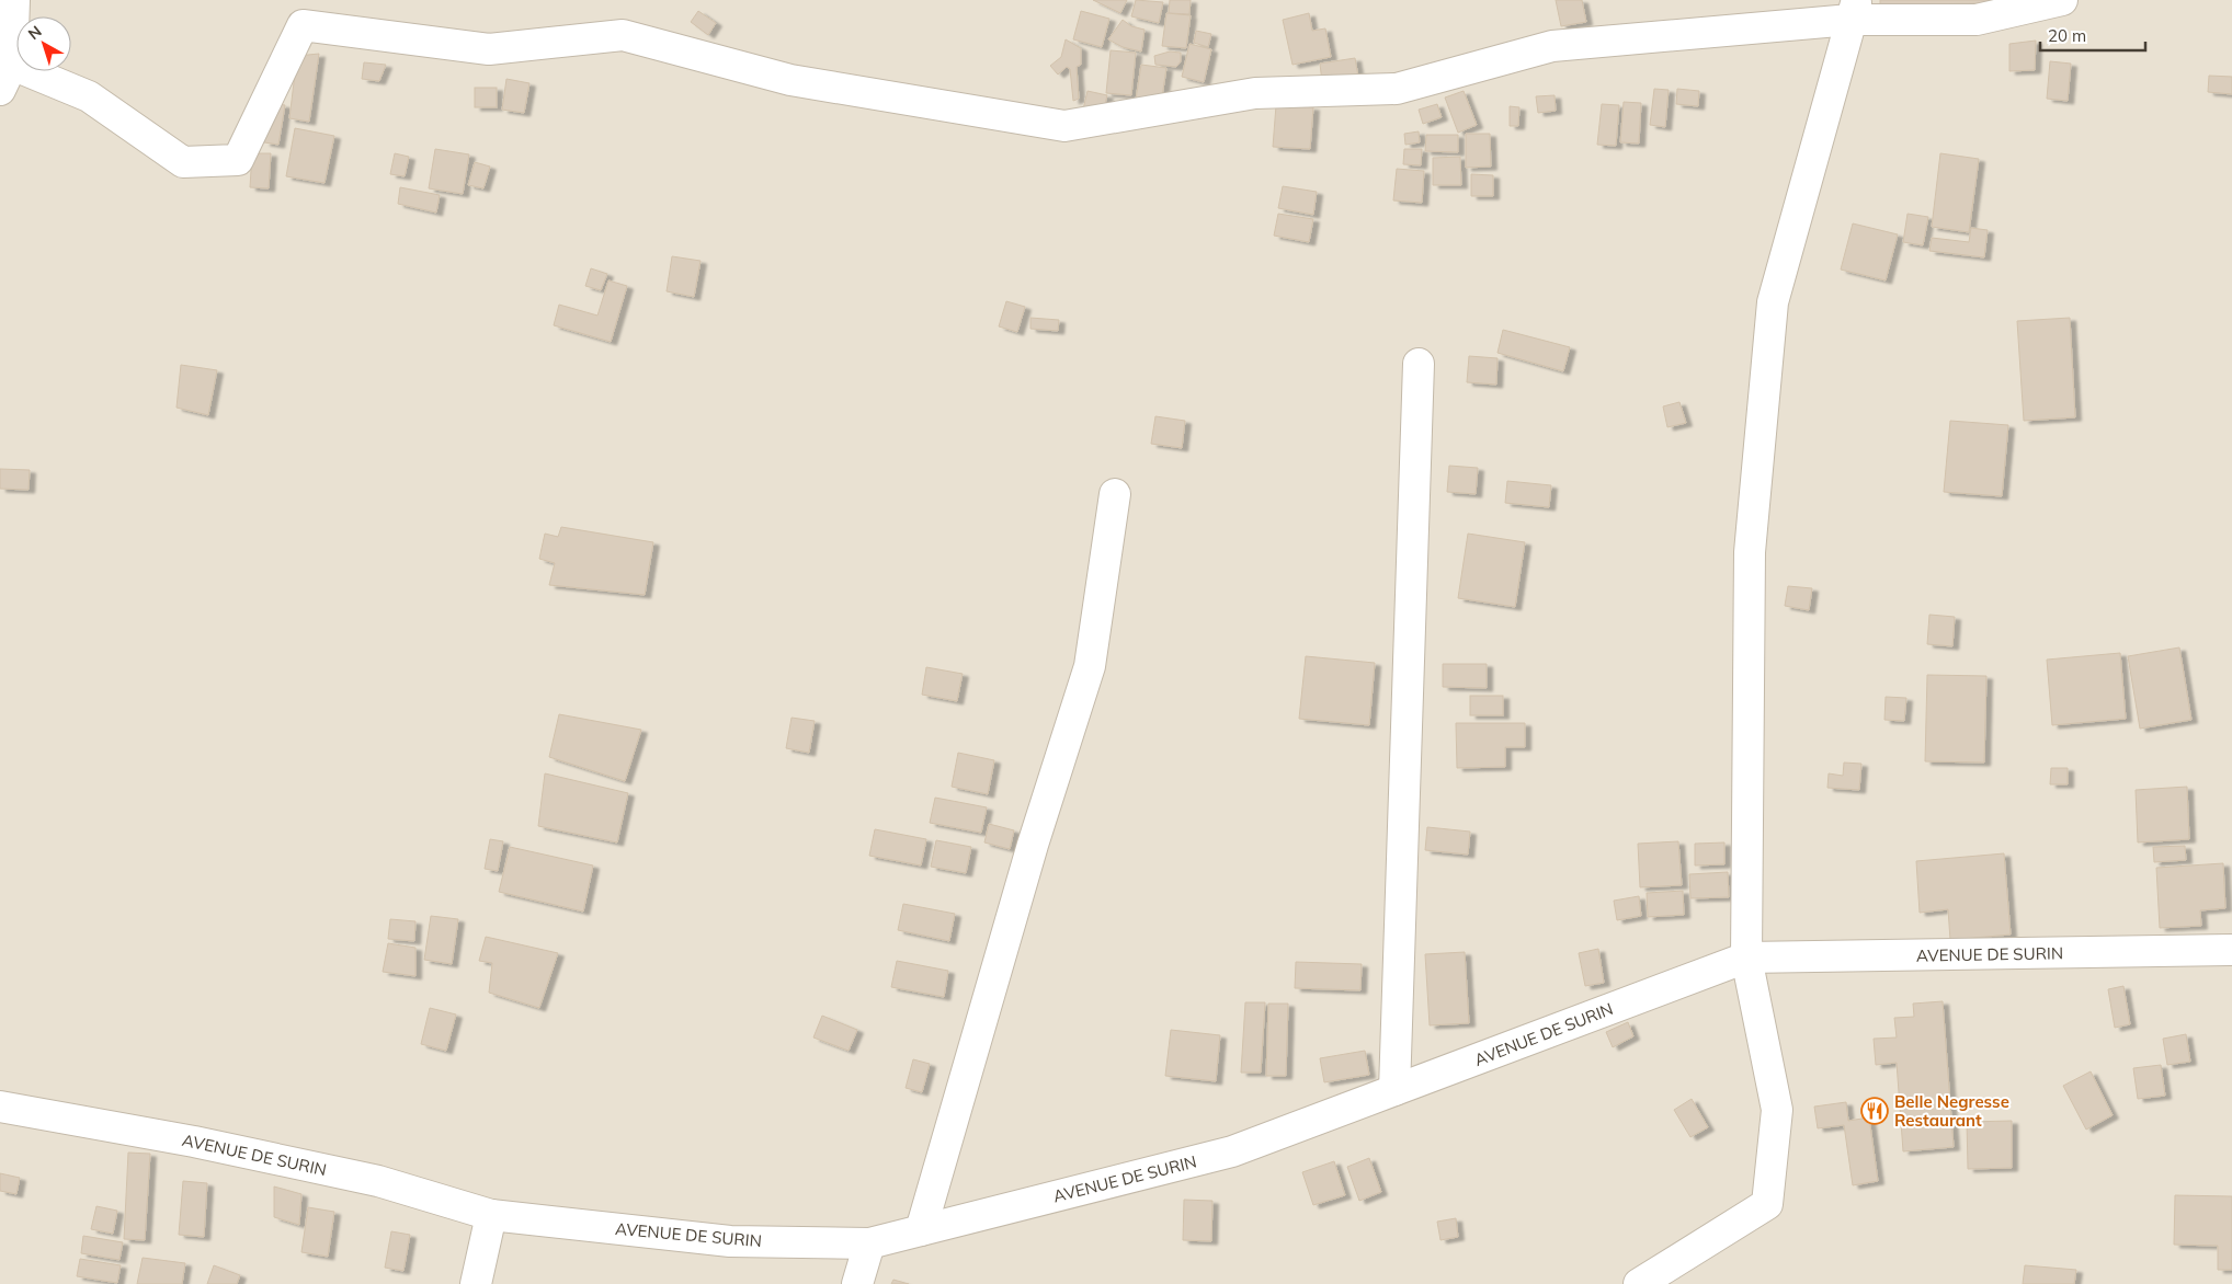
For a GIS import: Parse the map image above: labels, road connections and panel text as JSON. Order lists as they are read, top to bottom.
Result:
{
  "streets": {
    "street": ["AVENUE DE SURIN"]
  },
  "places": {
    "restaurant": ["Belle Negresse Restaurant"]
  },
  "scale_bar": "20 m",
  "north": "top left"
}
